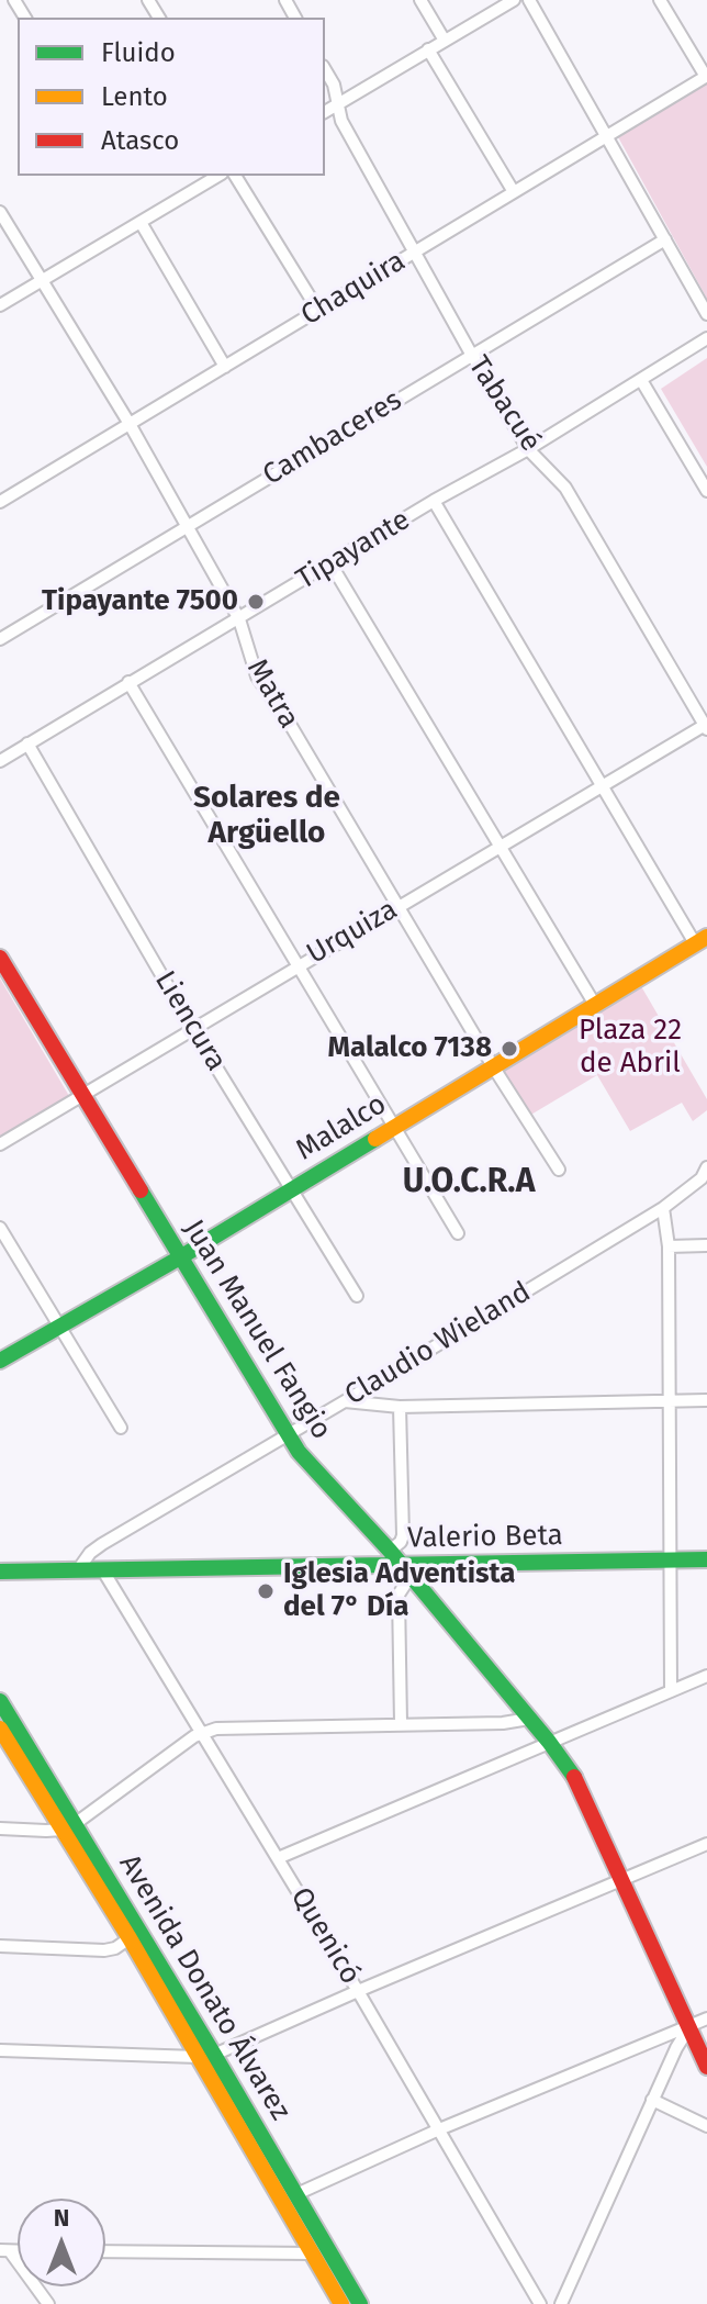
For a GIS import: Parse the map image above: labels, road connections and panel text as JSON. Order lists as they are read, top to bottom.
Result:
{
  "streets": {
    "main road": [
      "Malalco",
      "Juan Manuel Fangio",
      "Valerio Beta",
      "Avenida Donato Álvarez"
    ],
    "street": [
      "Chaquira",
      "Tabacué",
      "Cambaceres",
      "Tipayante",
      "Matra",
      "Urquiza",
      "Liencura",
      "Claudio Wieland",
      "Quenicó"
    ]
  },
  "crossings": [
    ["Chaquira", "Tabacué"],
    ["Chaquira", "Matra"],
    ["Tabacué", "Cambaceres"],
    ["Tabacué", "Tipayante"],
    ["Tabacué", "Urquiza"],
    ["Cambaceres", "Matra"],
    ["Tipayante", "Matra"],
    ["Tipayante", "Liencura"],
    ["Matra", "Urquiza"],
    ["Matra", "Malalco"],
    ["Urquiza", "Liencura"],
    ["Urquiza", "Juan Manuel Fangio"],
    ["Liencura", "Malalco"],
    ["Malalco", "Juan Manuel Fangio"],
    ["Juan Manuel Fangio", "Claudio Wieland"],
    ["Juan Manuel Fangio", "Valerio Beta"],
    ["Claudio Wieland", "Valerio Beta"],
    ["Valerio Beta", "Quenicó"]
  ],
  "districts": ["Solares de Argüello", "U.O.C.R.A"],
  "parks": ["Plaza 22 de Abril"],
  "places": ["Tipayante 7500", "Malalco 7138", "Iglesia Adventista del 7° Día"],
  "legend": ["Fluido", "Lento", "Atasco"],
  "north": "top"
}
